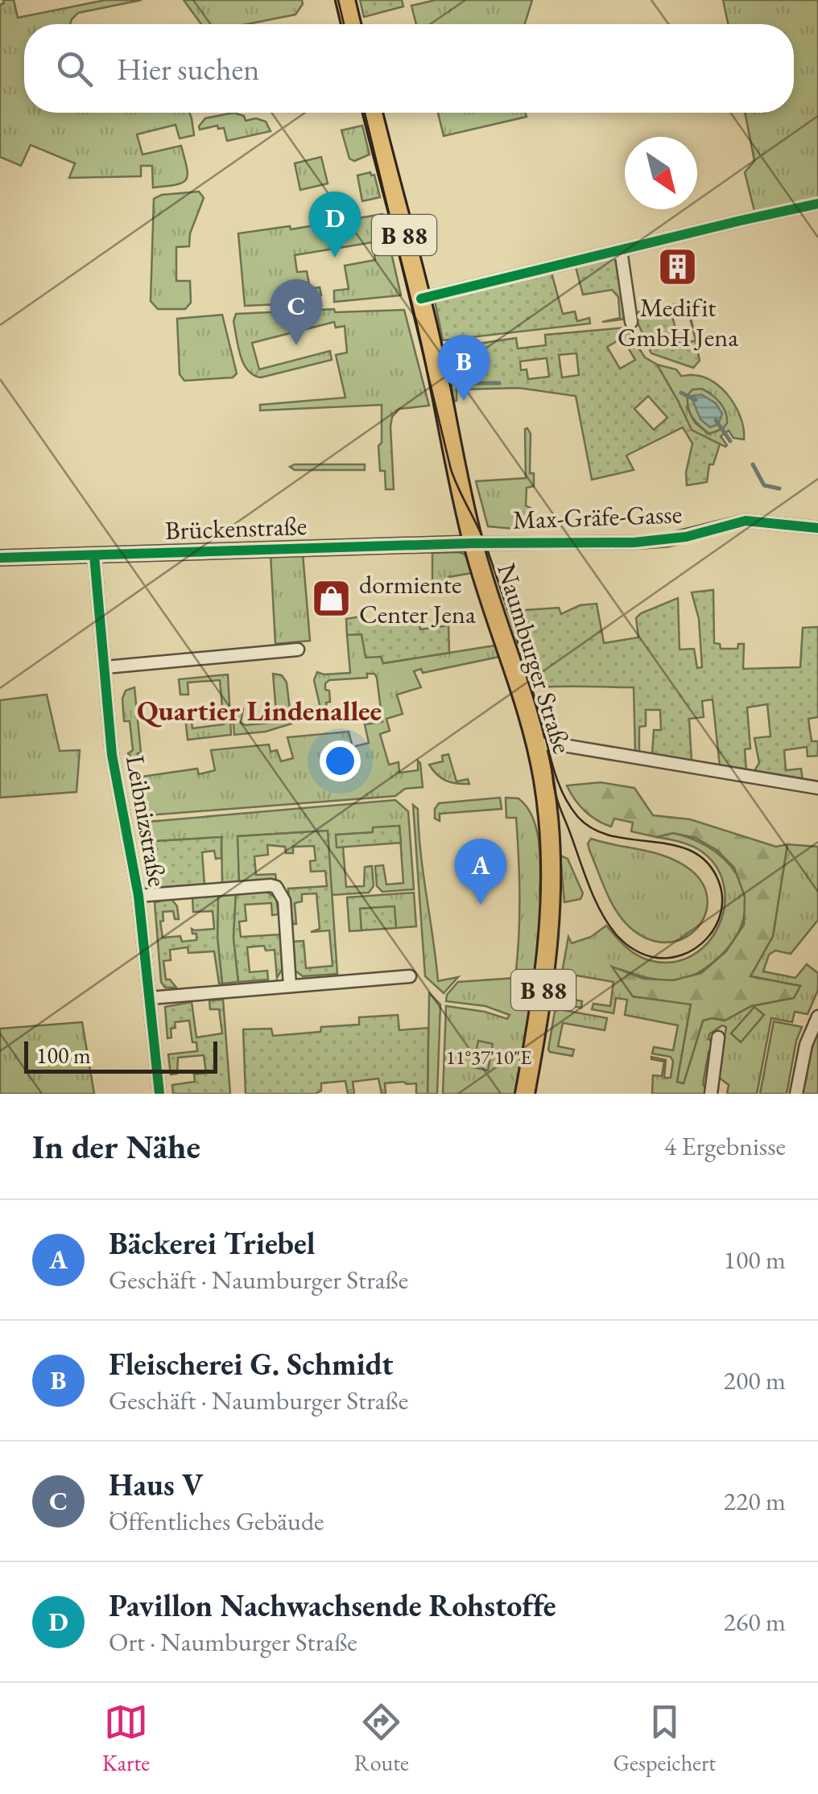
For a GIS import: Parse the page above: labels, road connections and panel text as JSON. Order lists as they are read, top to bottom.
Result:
{
  "streets": {
    "main road": ["B 88", "Naumburger Straße"],
    "street": ["Max-Gräfe-Gasse", "Brückenstraße", "Leibnizstraße"]
  },
  "crossings": [
    ["Max-Gräfe-Gasse", "Brückenstraße"],
    ["Max-Gräfe-Gasse", "Naumburger Straße"],
    ["Brückenstraße", "Naumburger Straße"],
    ["Brückenstraße", "Leibnizstraße"]
  ],
  "districts": ["Quartier Lindenallee"],
  "places": {
    "building": ["Medifit GmbH Jena"],
    "shop": ["dormiente Center Jena"]
  },
  "scale_bar": "100 m",
  "north": "bottom right",
  "page": {
    "search": "Hier suchen",
    "pins": [
      "D",
      "C",
      "B",
      "A"
    ],
    "scale": "100 m",
    "heading": ["In der Nähe", "4 Ergebnisse"],
    "list": [
      {
        "mark": "A",
        "name": "Bäckerei Triebel",
        "note": "Geschäft · Naumburger Straße",
        "value": "100 m"
      },
      {
        "mark": "B",
        "name": "Fleischerei G. Schmidt",
        "note": "Geschäft · Naumburger Straße",
        "value": "200 m"
      },
      {
        "mark": "C",
        "name": "Haus V",
        "note": "Öffentliches Gebäude",
        "value": "220 m"
      },
      {
        "mark": "D",
        "name": "Pavillon Nachwachsende Rohstoffe",
        "note": "Ort · Naumburger Straße",
        "value": "260 m"
      }
    ],
    "nav": ["Karte", "Route", "Gespeichert"]
  },
  "coordinates": ["11°37'10\"E"]
}
